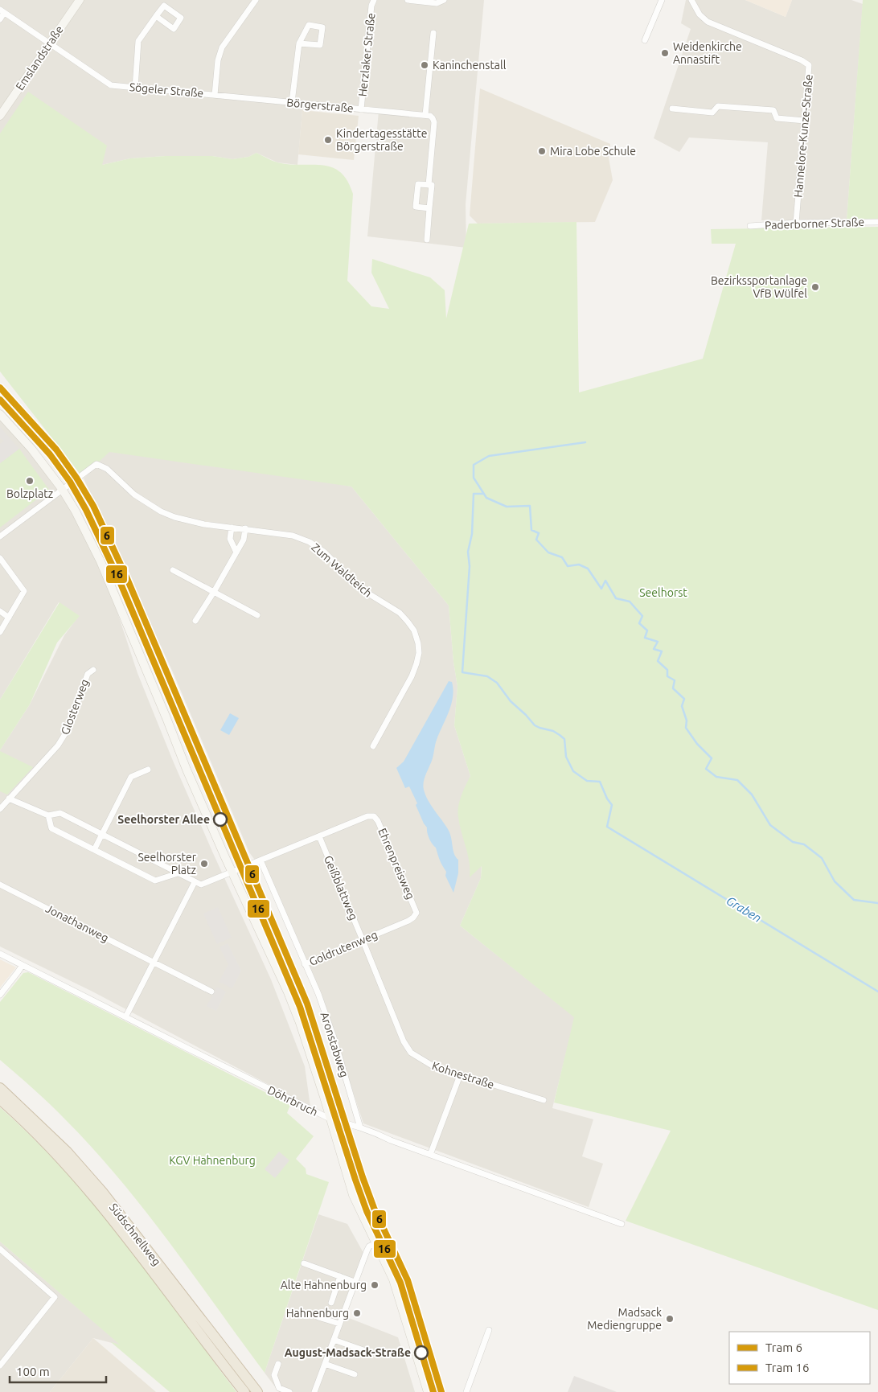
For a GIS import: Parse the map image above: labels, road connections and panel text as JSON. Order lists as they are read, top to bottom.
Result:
{
  "streets": {
    "highway": ["Südschnellweg"],
    "main road": ["Emslandstraße"],
    "street": [
      "Herzlaker Straße",
      "Sögeler Straße",
      "Börgerstraße",
      "Hannelore-Kunze-Straße",
      "Paderborner Straße",
      "Zum Waldteich",
      "Glosterweg",
      "Ehrenpreisweg",
      "Geißblattweg",
      "Jonathanweg",
      "Goldrutenweg",
      "Aronstabweg",
      "Kohnestraße",
      "Döhrbruch"
    ]
  },
  "crossings": [
    ["Herzlaker Straße", "Börgerstraße"],
    ["Emslandstraße", "Sögeler Straße"],
    ["Sögeler Straße", "Börgerstraße"],
    ["Hannelore-Kunze-Straße", "Paderborner Straße"],
    ["Ehrenpreisweg", "Geißblattweg"],
    ["Ehrenpreisweg", "Goldrutenweg"],
    ["Geißblattweg", "Goldrutenweg"],
    ["Geißblattweg", "Kohnestraße"],
    ["Goldrutenweg", "Aronstabweg"],
    ["Goldrutenweg", "Kohnestraße"],
    ["Aronstabweg", "Döhrbruch"]
  ],
  "water": ["Graben"],
  "parks": ["Seelhorst", "KGV Hahnenburg"],
  "places": [
    "Weidenkirche Annastift",
    "Kaninchenstall",
    "Kindertagesstätte Börgerstraße",
    "Mira Lobe Schule",
    "Bezirkssportanlage VfB Wülfel",
    "Bolzplatz",
    "Seelhorster Allee",
    "Seelhorster Platz",
    "Alte Hahnenburg",
    "Hahnenburg",
    "Madsack Mediengruppe",
    "August-Madsack-Straße"
  ],
  "lines": ["tram line 6", "tram line 16"],
  "legend": ["Tram 6", "Tram 16"],
  "scale_bar": "100 m"
}
